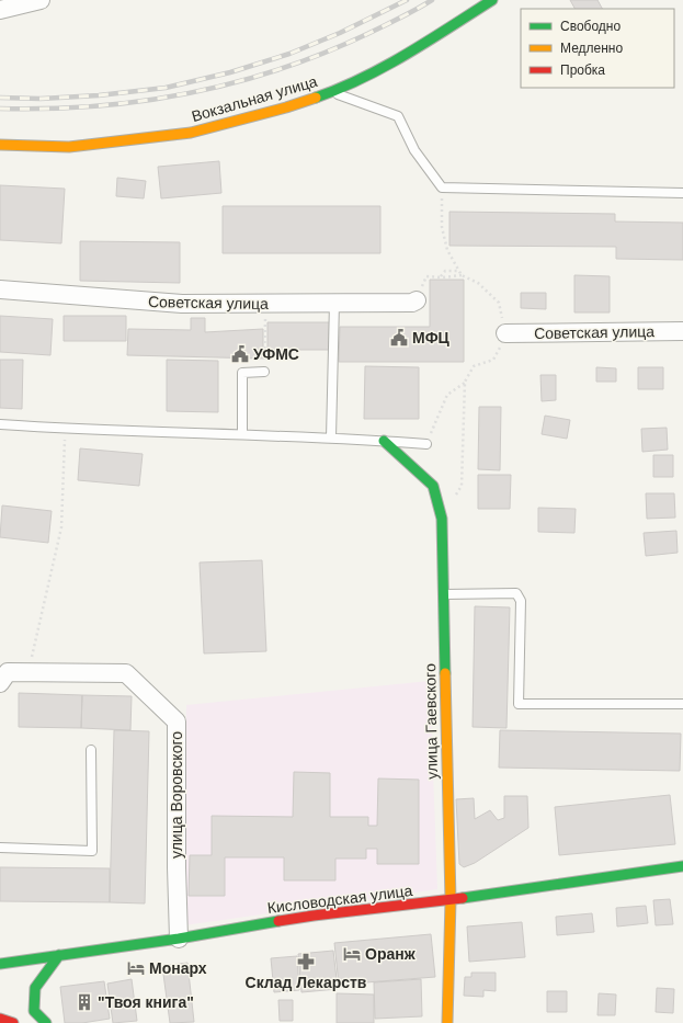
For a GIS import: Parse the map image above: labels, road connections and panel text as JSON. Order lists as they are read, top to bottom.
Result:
{
  "streets": {
    "street": [
      "Вокзальная улица",
      "Советская улица",
      "улица Гаевского",
      "улица Воровского",
      "Кисловодская улица"
    ]
  },
  "crossings": [
    ["улица Гаевского", "Кисловодская улица"],
    ["улица Воровского", "Кисловодская улица"]
  ],
  "places": {
    "public building": ["МФЦ", "УФМС"],
    "hotel": ["Оранж", "Монарх"],
    "pharmacy": ["Склад Лекарств"],
    "building": ["\"Твоя книга\""]
  },
  "legend": ["Свободно", "Медленно", "Пробка"]
}
